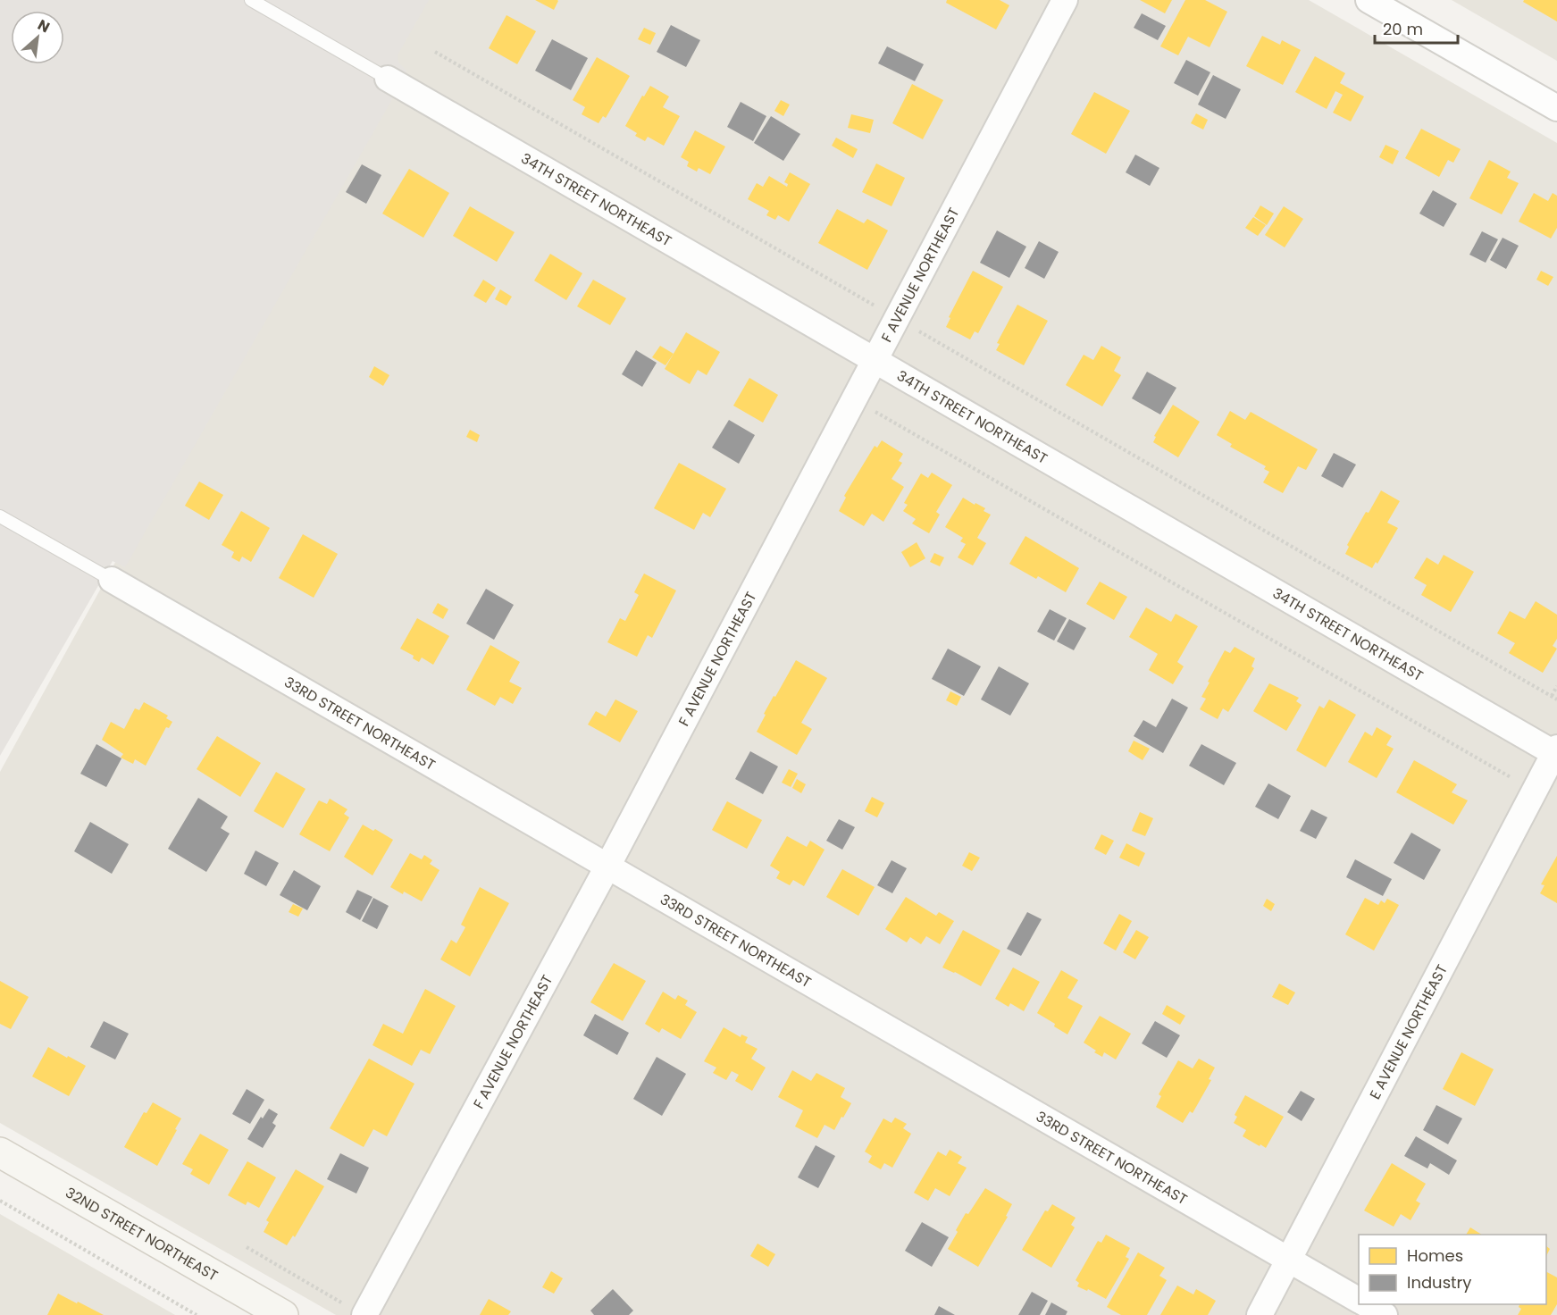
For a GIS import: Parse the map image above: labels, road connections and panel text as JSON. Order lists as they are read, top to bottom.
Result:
{
  "streets": {
    "main road": ["32ND STREET NORTHEAST"],
    "street": [
      "34TH STREET NORTHEAST",
      "F AVENUE NORTHEAST",
      "33RD STREET NORTHEAST",
      "E AVENUE NORTHEAST"
    ]
  },
  "crossings": [
    ["34TH STREET NORTHEAST", "F AVENUE NORTHEAST"],
    ["34TH STREET NORTHEAST", "E AVENUE NORTHEAST"],
    ["F AVENUE NORTHEAST", "33RD STREET NORTHEAST"],
    ["33RD STREET NORTHEAST", "E AVENUE NORTHEAST"]
  ],
  "legend": ["Homes", "Industry"],
  "scale_bar": "20 m",
  "north": "top right"
}
